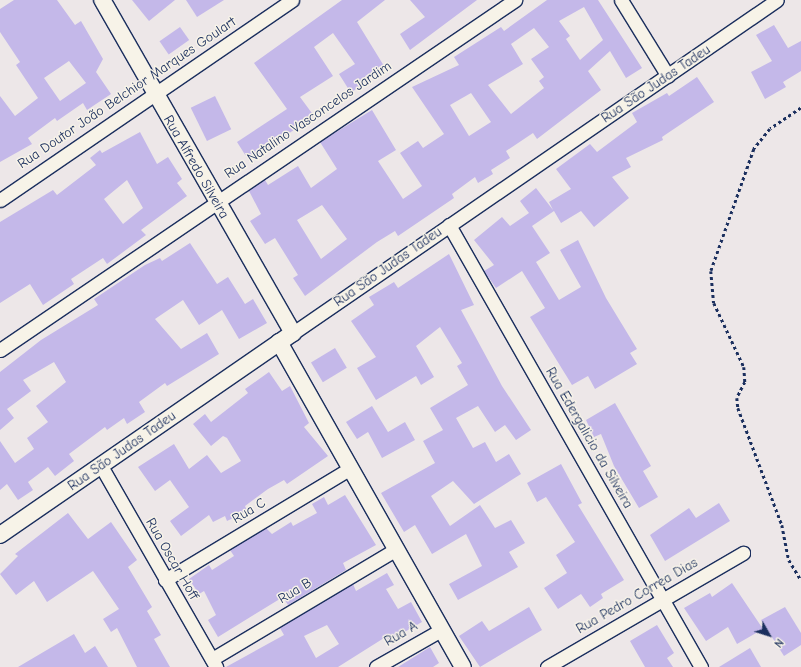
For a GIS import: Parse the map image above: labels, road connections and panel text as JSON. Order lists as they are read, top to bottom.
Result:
{
  "streets": {
    "street": [
      "Rua São Judas Tadeu",
      "Rua Doutor João Belchior Marques Goulart",
      "Rua Natalino Vasconcelos Jardim",
      "Rua Alfredo Silveira",
      "Rua Edergalicio da Silveira",
      "Rua C",
      "Rua Oscar Hoff",
      "Rua B",
      "Rua Pedro Correa Dias",
      "Rua A"
    ]
  },
  "crossings": [
    ["Rua São Judas Tadeu", "Rua Alfredo Silveira"],
    ["Rua São Judas Tadeu", "Rua Edergalicio da Silveira"],
    ["Rua São Judas Tadeu", "Rua Oscar Hoff"],
    ["Rua Doutor João Belchior Marques Goulart", "Rua Alfredo Silveira"],
    ["Rua Natalino Vasconcelos Jardim", "Rua Alfredo Silveira"],
    ["Rua Edergalicio da Silveira", "Rua Pedro Correa Dias"],
    ["Rua C", "Rua Oscar Hoff"],
    ["Rua Oscar Hoff", "Rua B"]
  ],
  "north": "bottom right"
}
